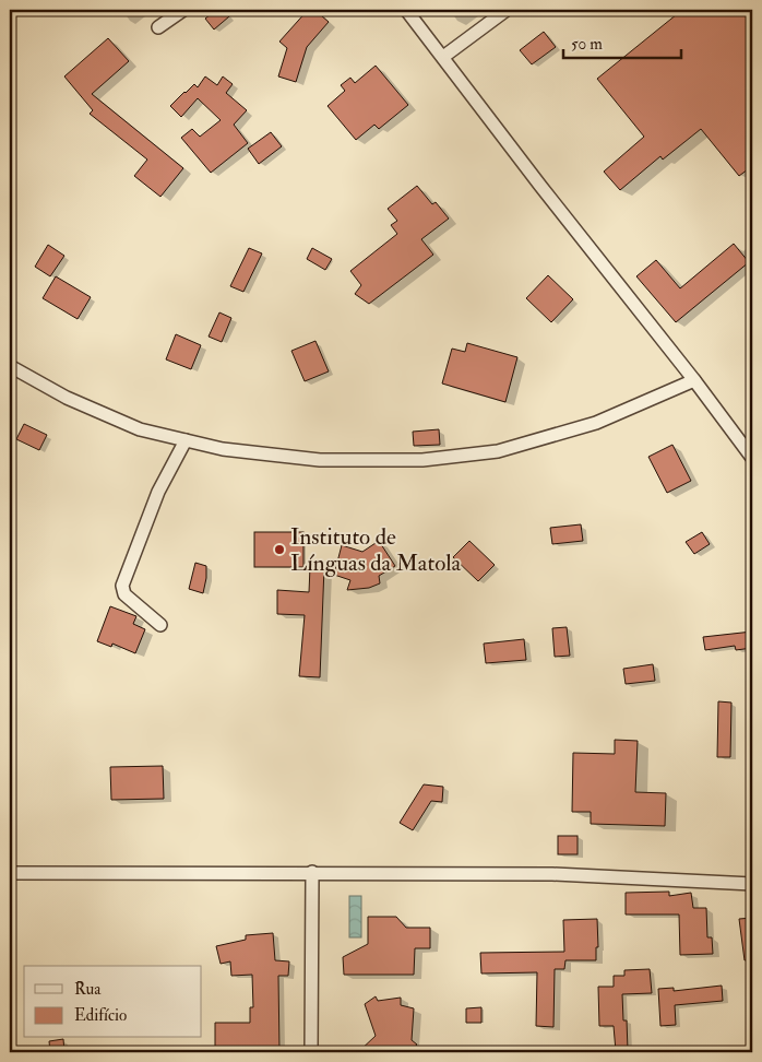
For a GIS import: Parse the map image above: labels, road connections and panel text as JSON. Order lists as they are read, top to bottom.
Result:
{
  "places": ["Instituto de Línguas da Matola"],
  "legend": ["Rua", "Edifício"],
  "scale_bar": "50 m"
}
